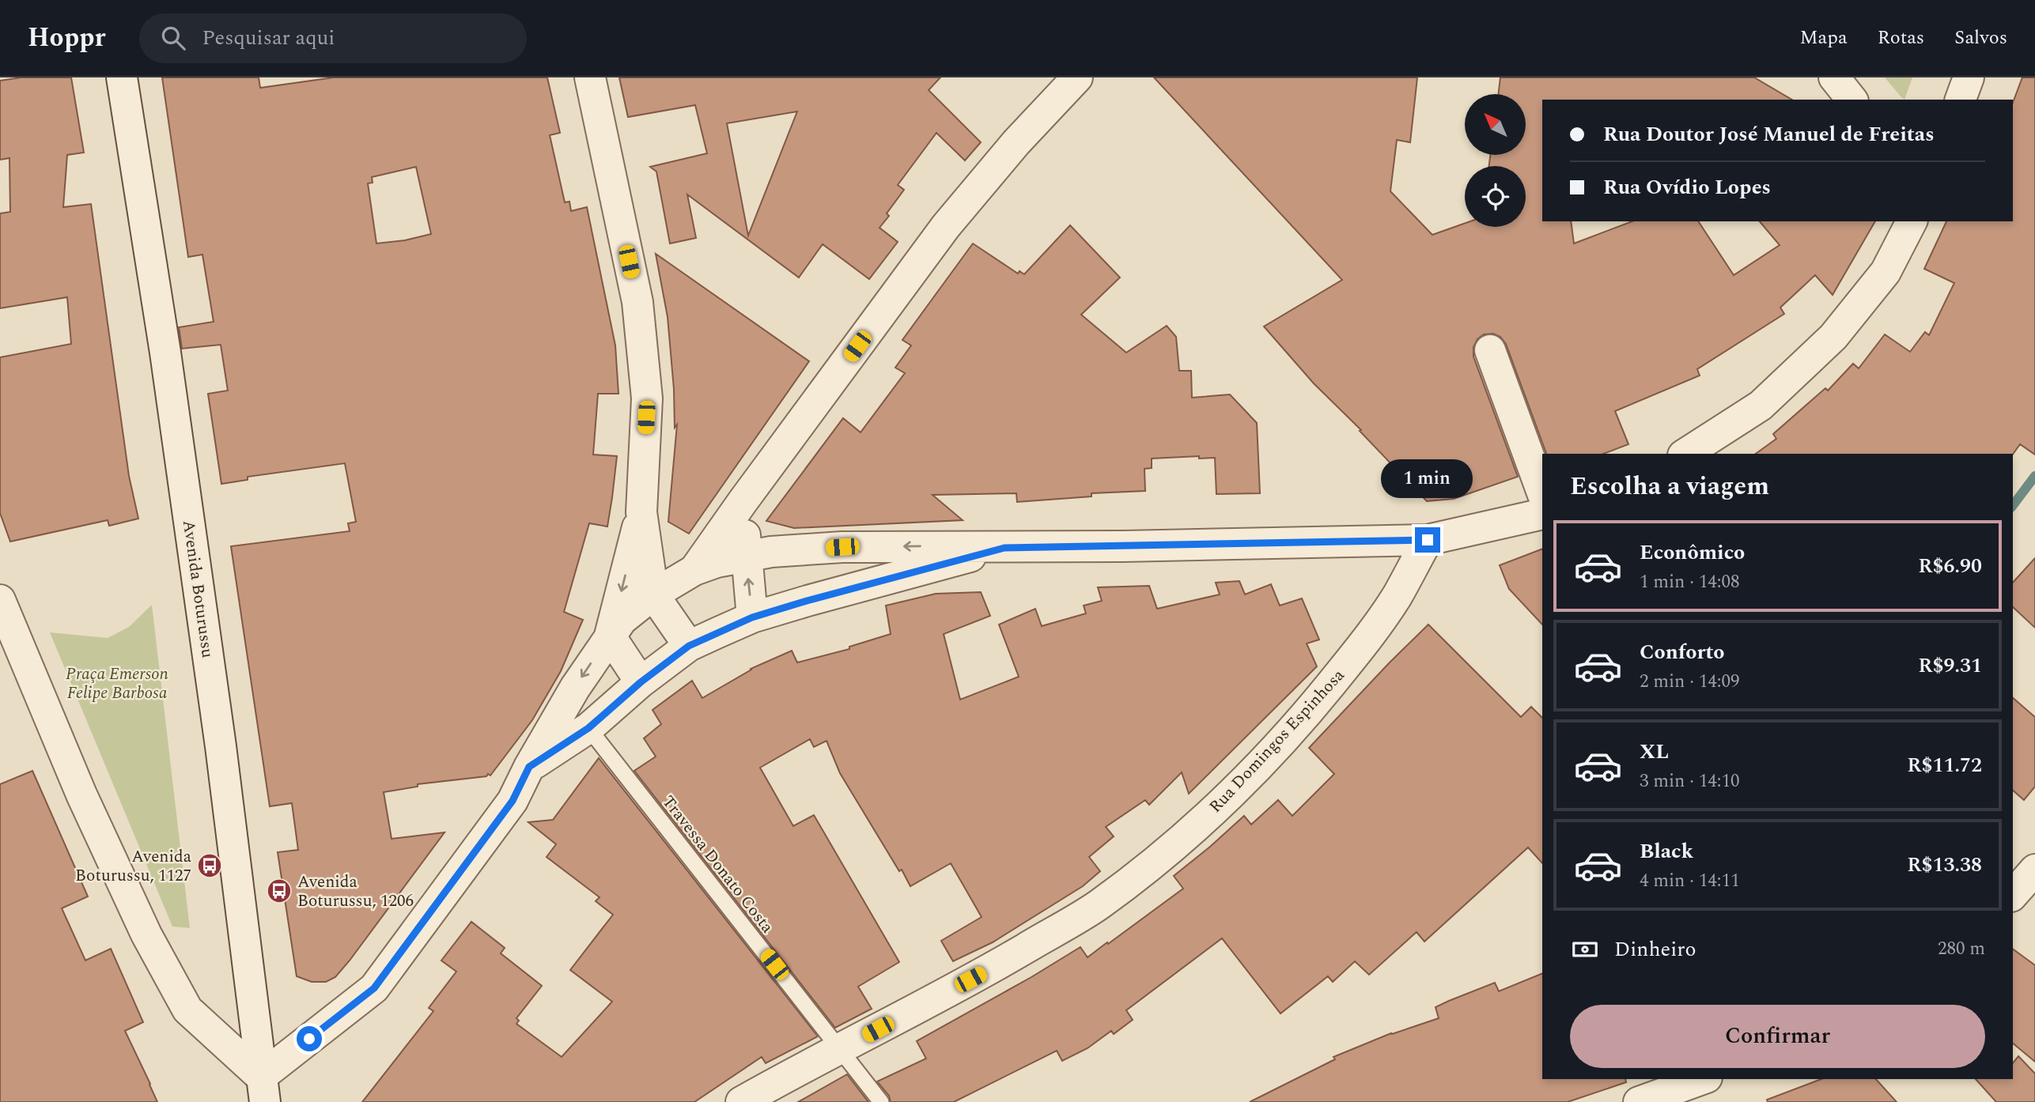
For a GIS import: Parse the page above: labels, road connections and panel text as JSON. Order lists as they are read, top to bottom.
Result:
{
  "streets": {
    "street": ["Avenida Boturussu", "Rua Domingos Espinhosa"],
    "lane": ["Travessa Donato Costa"]
  },
  "crossings": [
    ["Rua Domingos Espinhosa", "Travessa Donato Costa"]
  ],
  "parks": ["Praça Emerson Felipe Barbosa"],
  "places": {
    "bus stop": ["Avenida Boturussu, 1127", "Avenida Boturussu, 1206"]
  },
  "north": "top left",
  "page": {
    "header": "Hoppr",
    "search": "Pesquisar aqui",
    "nav": ["Mapa", "Rotas", "Salvos"],
    "banner": ["Rua Doutor José Manuel de Freitas", "Rua Ovídio Lopes"],
    "heading": "Escolha a viagem",
    "bubble": "1 min",
    "list": [
      {
        "name": "Econômico",
        "note": "1 min · 14:08",
        "value": "R$6.90"
      },
      {
        "name": "Conforto",
        "note": "2 min · 14:09",
        "value": "R$9.31"
      },
      {
        "name": "XL",
        "note": "3 min · 14:10",
        "value": "R$11.72"
      },
      {
        "name": "Black",
        "note": "4 min · 14:11",
        "value": "R$13.38"
      }
    ],
    "pay": ["Dinheiro", "280 m"],
    "buttons": "Confirmar"
  }
}
